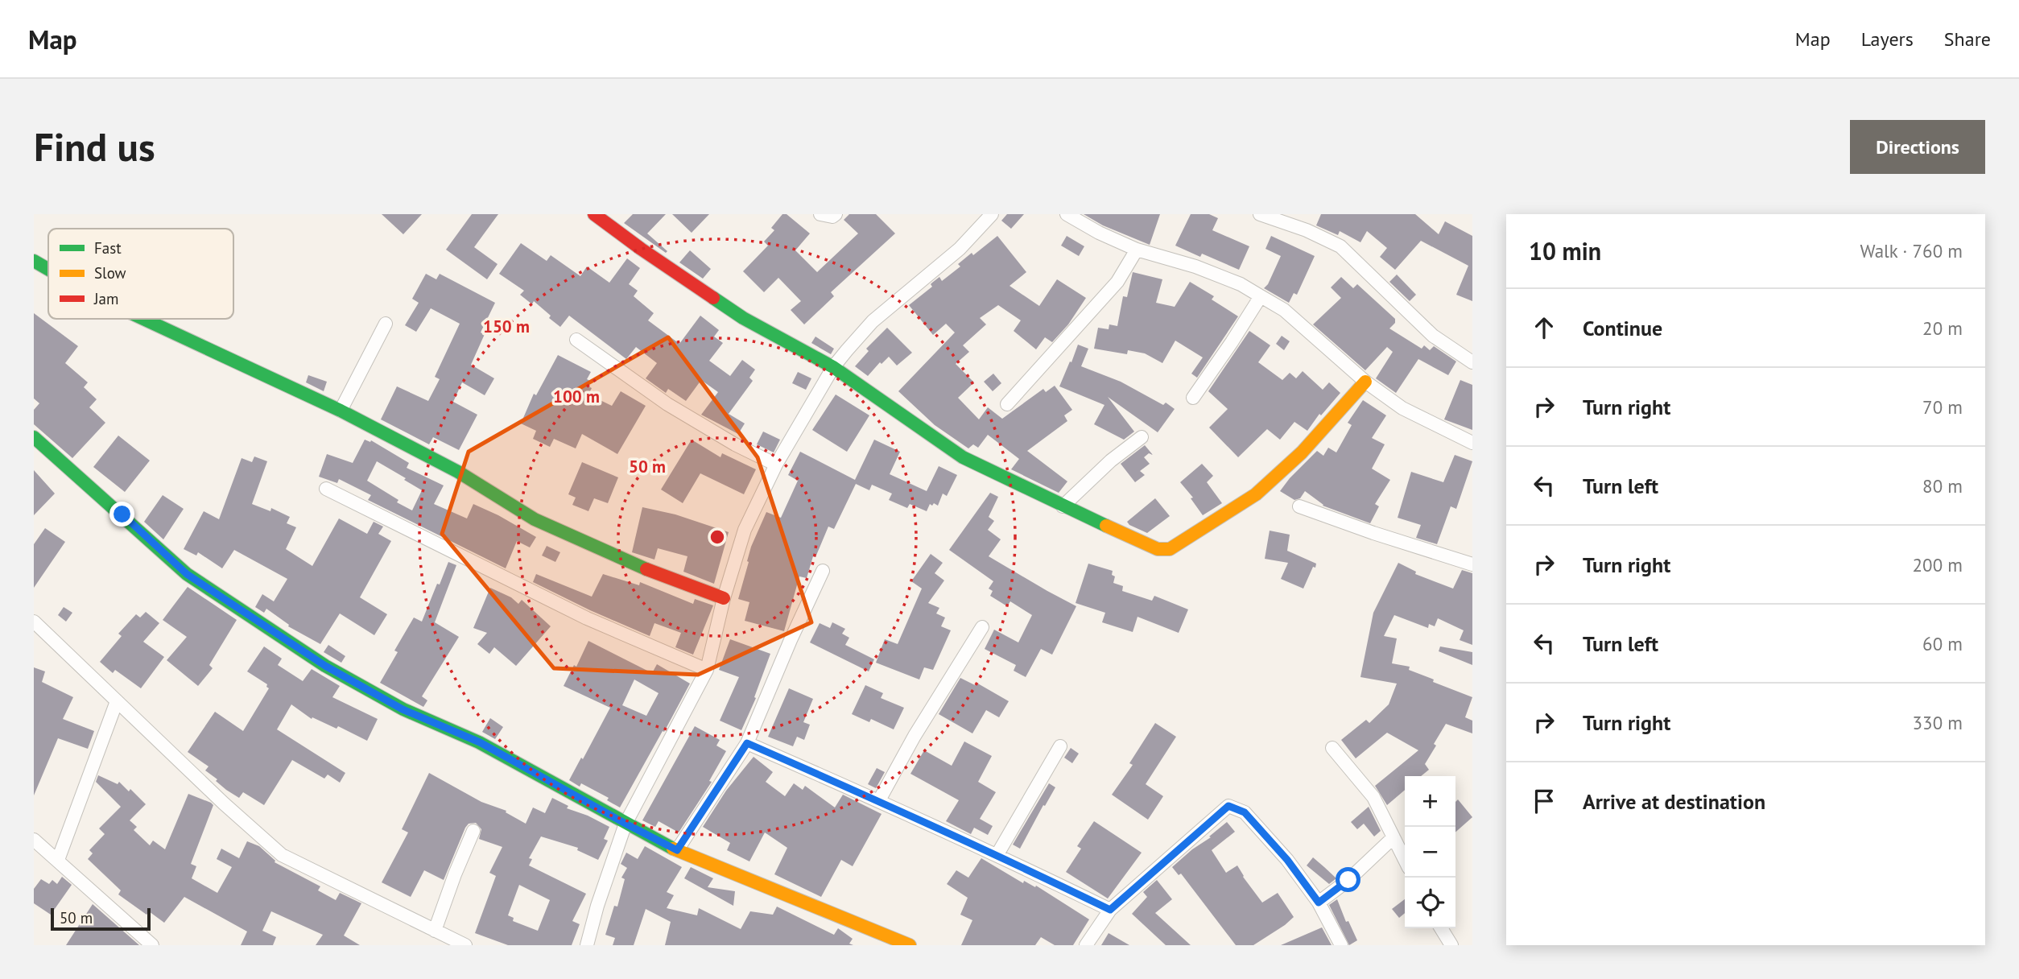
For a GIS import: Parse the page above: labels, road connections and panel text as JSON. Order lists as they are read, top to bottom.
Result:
{
  "legend": ["Fast", "Slow", "Jam"],
  "scale_bar": "50 m",
  "page": {
    "header": "Map",
    "nav": ["Map", "Layers", "Share"],
    "buttons": "Directions",
    "title": "Find us",
    "heading": ["10 min", "Walk · 760 m"],
    "list": [
      ["Continue", "20 m"],
      ["Turn right", "70 m"],
      ["Turn left", "80 m"],
      ["Turn right", "200 m"],
      ["Turn left", "60 m"],
      ["Turn right", "330 m"],
      "Arrive at destination"
    ],
    "map_buttons": ["+", "−"],
    "scale": "50 m"
  },
  "rings": ["150 m", "100 m", "50 m"]
}
